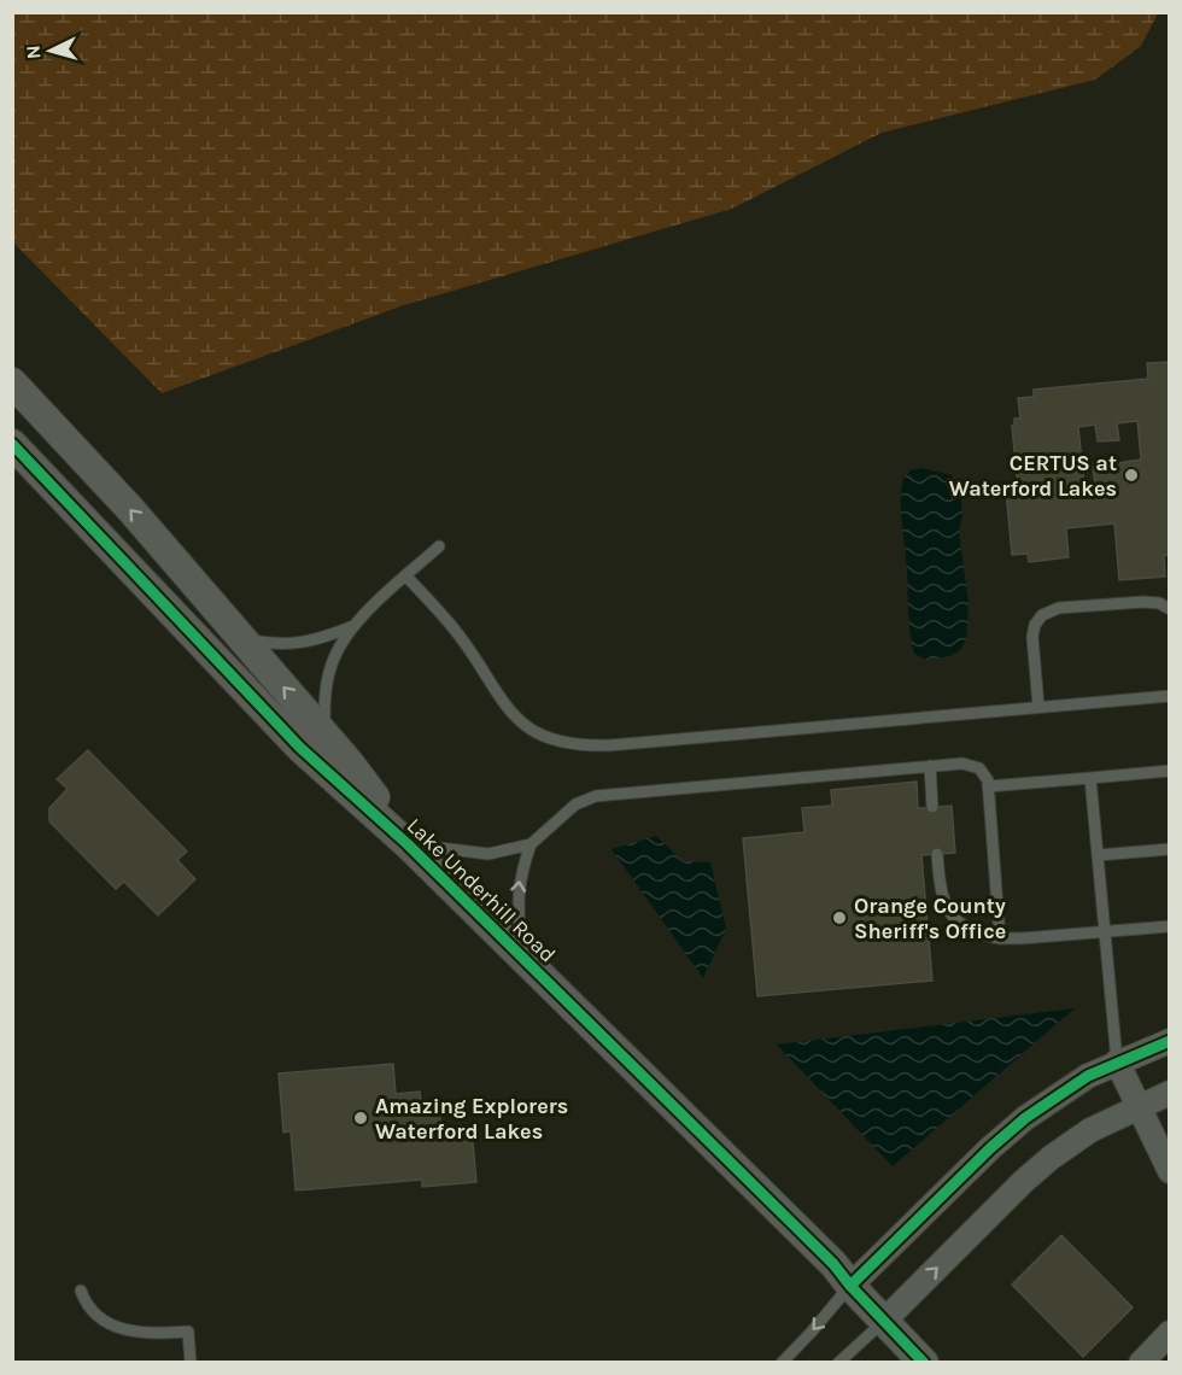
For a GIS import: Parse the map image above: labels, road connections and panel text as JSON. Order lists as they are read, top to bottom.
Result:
{
  "streets": {
    "street": ["Lake Underhill Road"]
  },
  "places": ["CERTUS at Waterford Lakes", "Orange County Sheriff's Office", "Amazing Explorers Waterford Lakes"],
  "north": "left"
}
